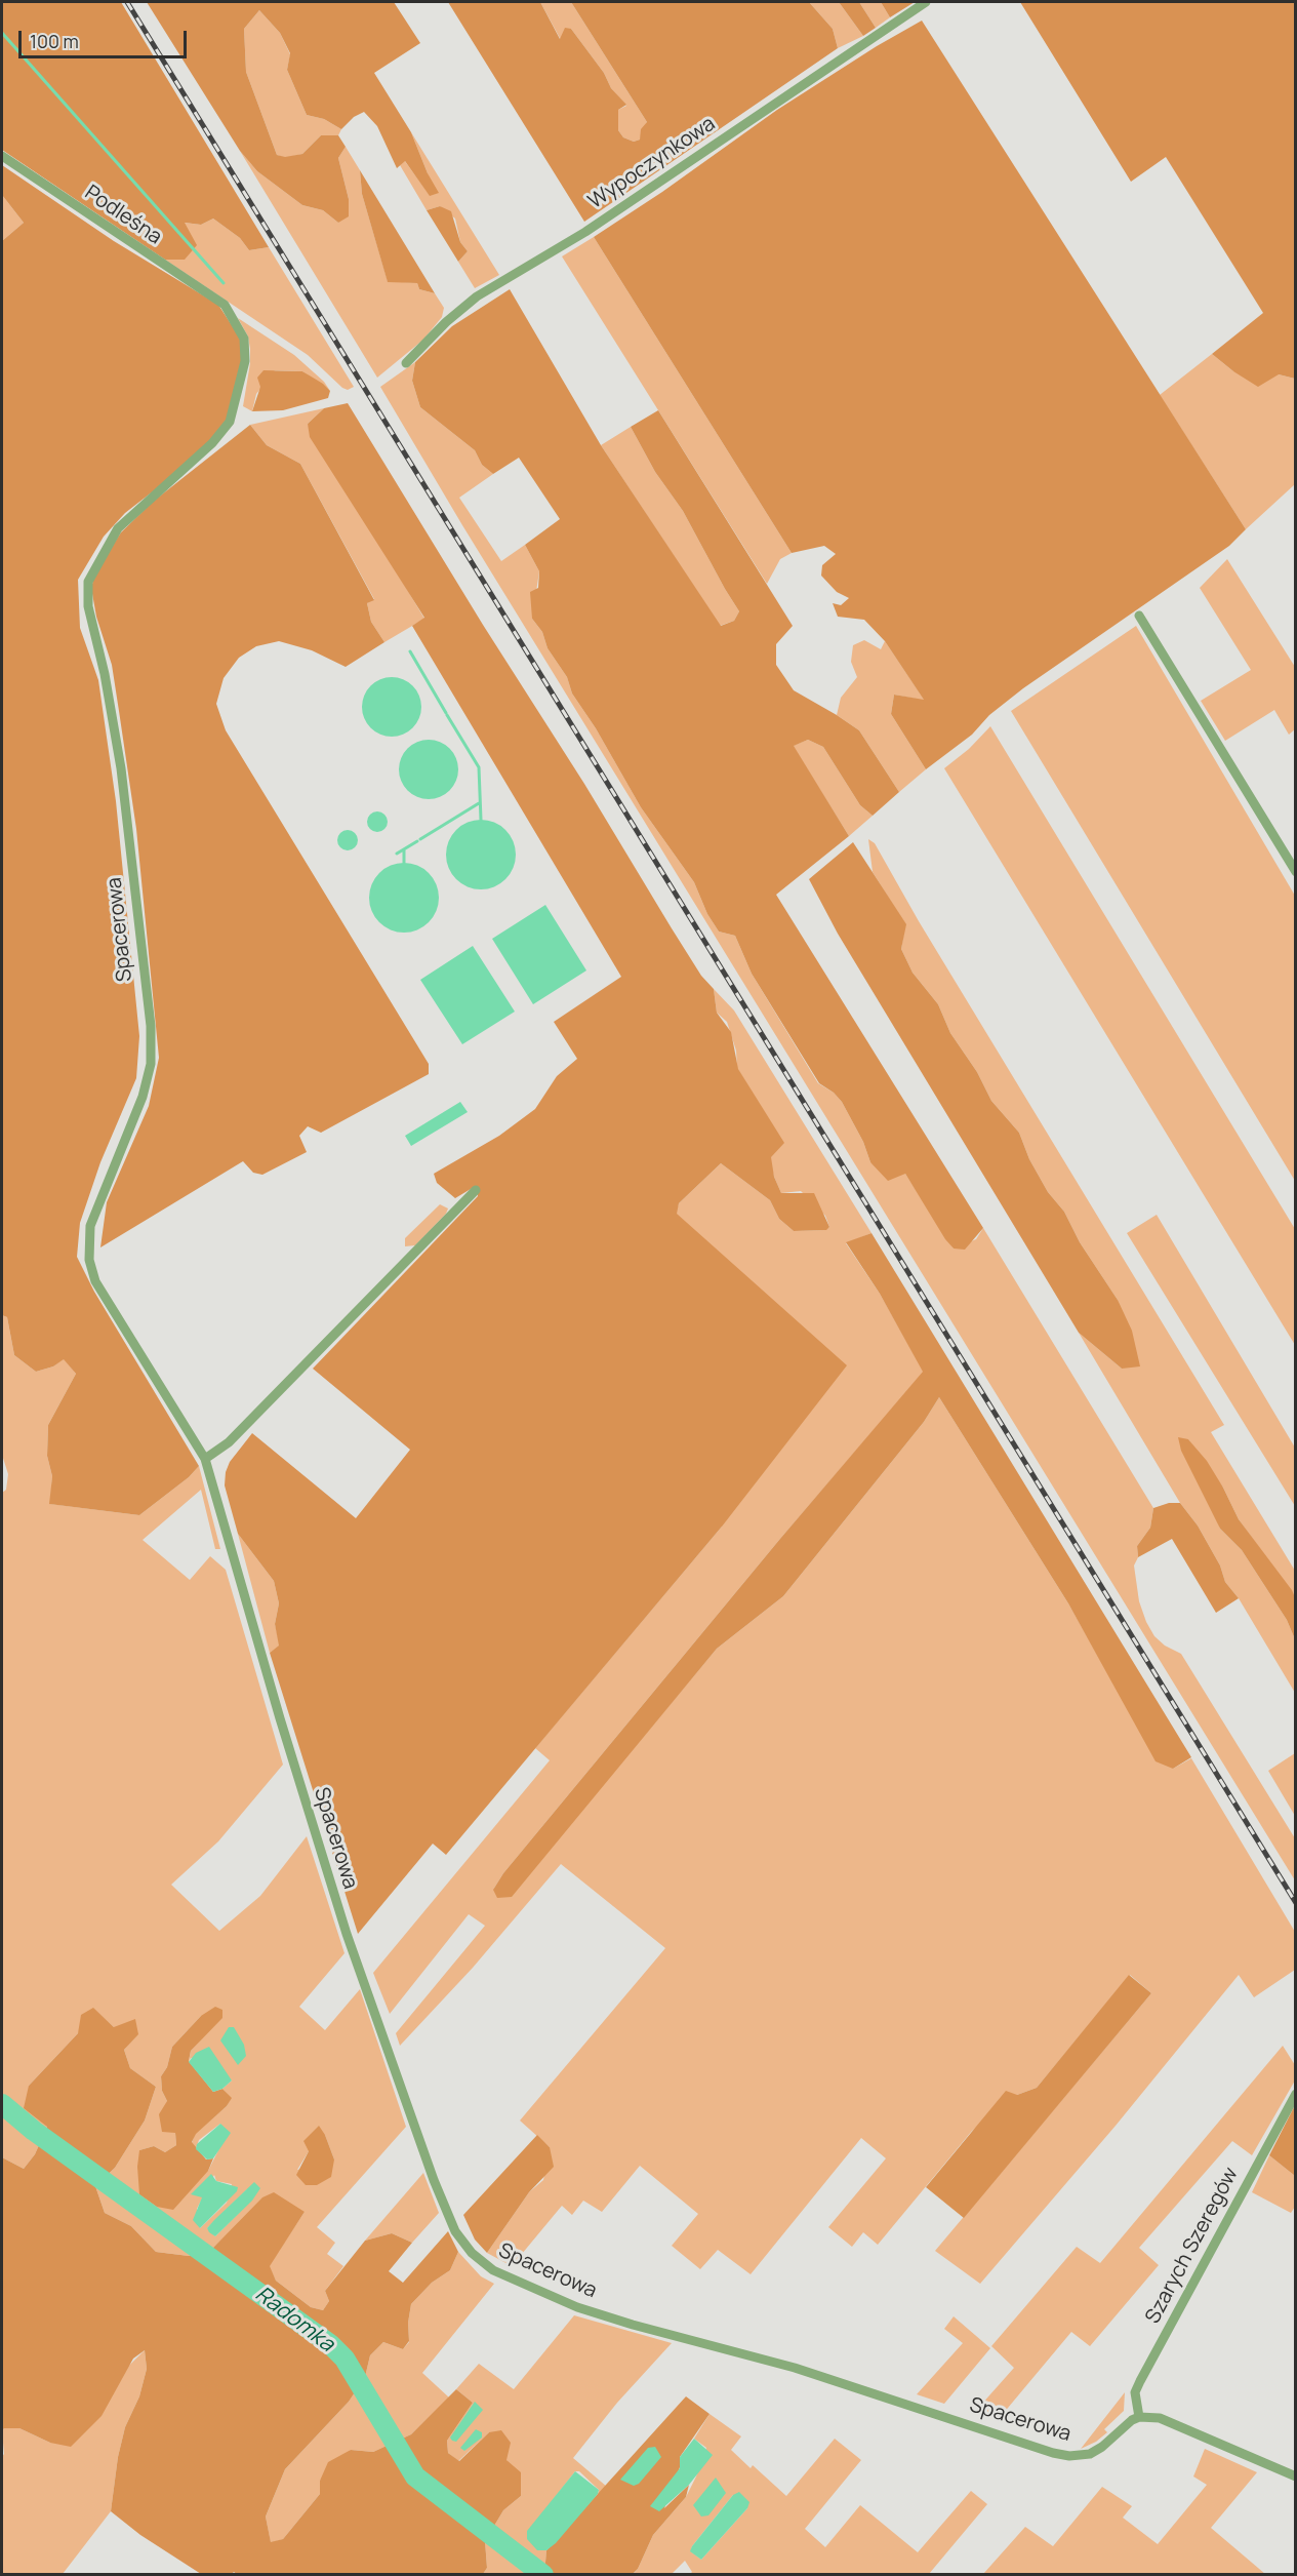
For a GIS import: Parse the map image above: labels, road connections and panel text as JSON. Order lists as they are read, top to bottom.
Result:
{
  "streets": {
    "street": [
      "Wypoczynkowa",
      "Podleśna",
      "Spacerowa",
      "Szarych Szeregów"
    ]
  },
  "crossings": [
    ["Podleśna", "Spacerowa"],
    ["Spacerowa", "Szarych Szeregów"]
  ],
  "water": ["Radomka"],
  "scale_bar": "100 m"
}
